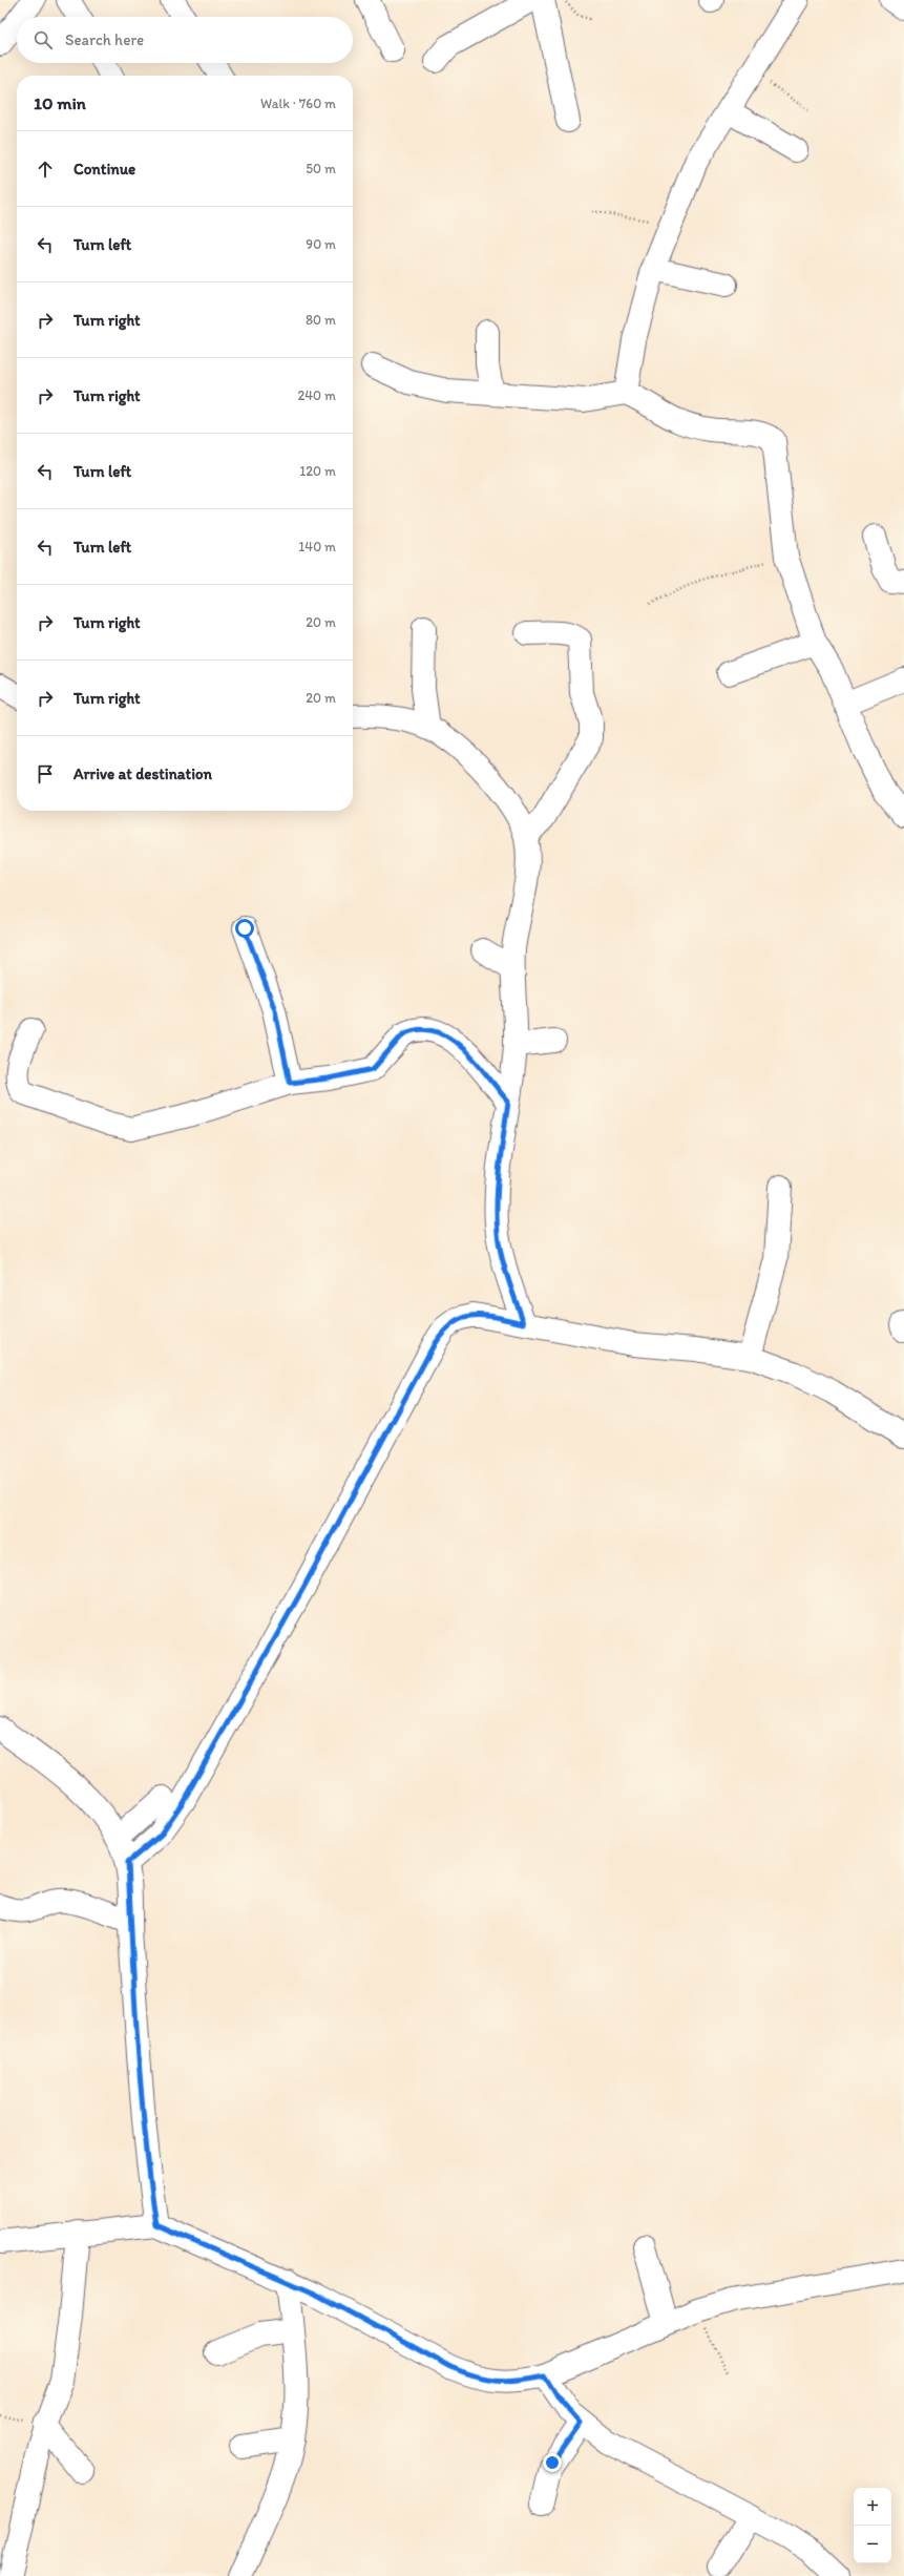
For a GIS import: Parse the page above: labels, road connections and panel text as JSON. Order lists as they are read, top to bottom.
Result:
{
  "page": {
    "search": "Search here",
    "heading": ["10 min", "Walk · 760 m"],
    "list": [
      ["Continue", "50 m"],
      ["Turn left", "90 m"],
      ["Turn right", "80 m"],
      ["Turn right", "240 m"],
      ["Turn left", "120 m"],
      ["Turn left", "140 m"],
      ["Turn right", "20 m"],
      ["Turn right", "20 m"],
      "Arrive at destination"
    ],
    "map_buttons": ["+", "−"]
  }
}
